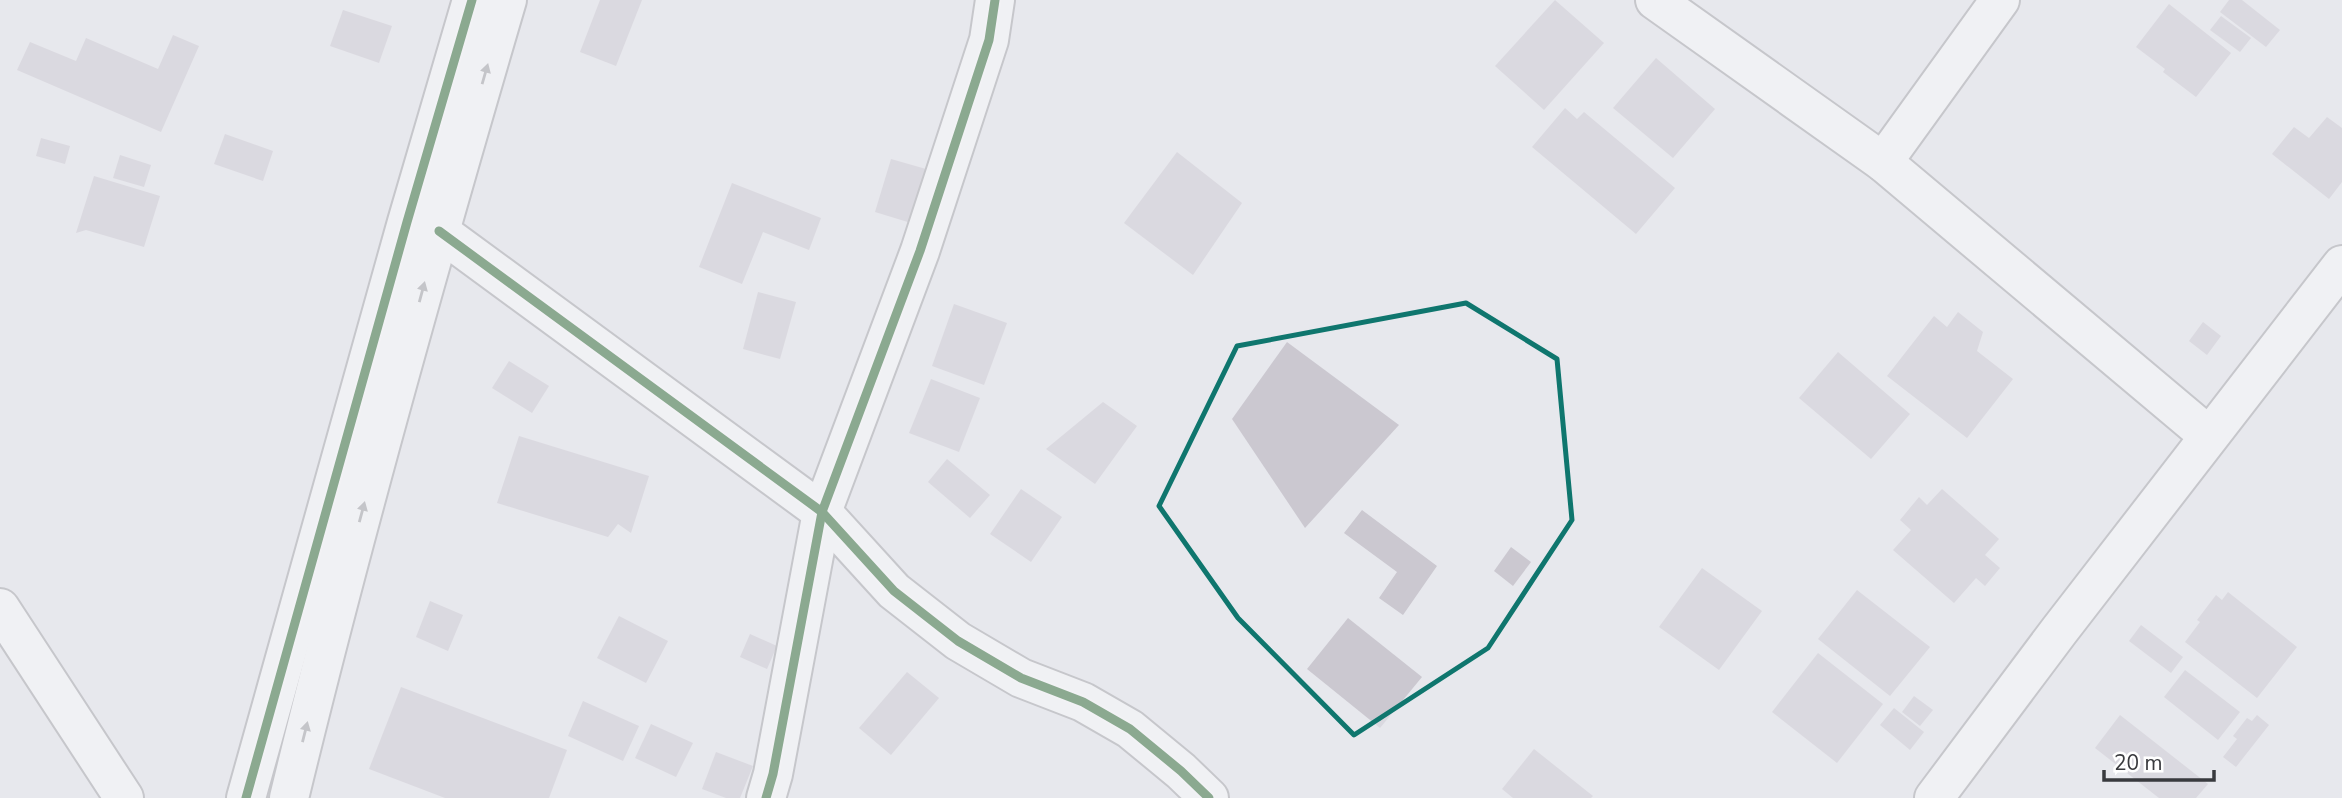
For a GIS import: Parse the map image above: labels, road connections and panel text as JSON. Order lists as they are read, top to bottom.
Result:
{
  "scale_bar": "20 m"
}
